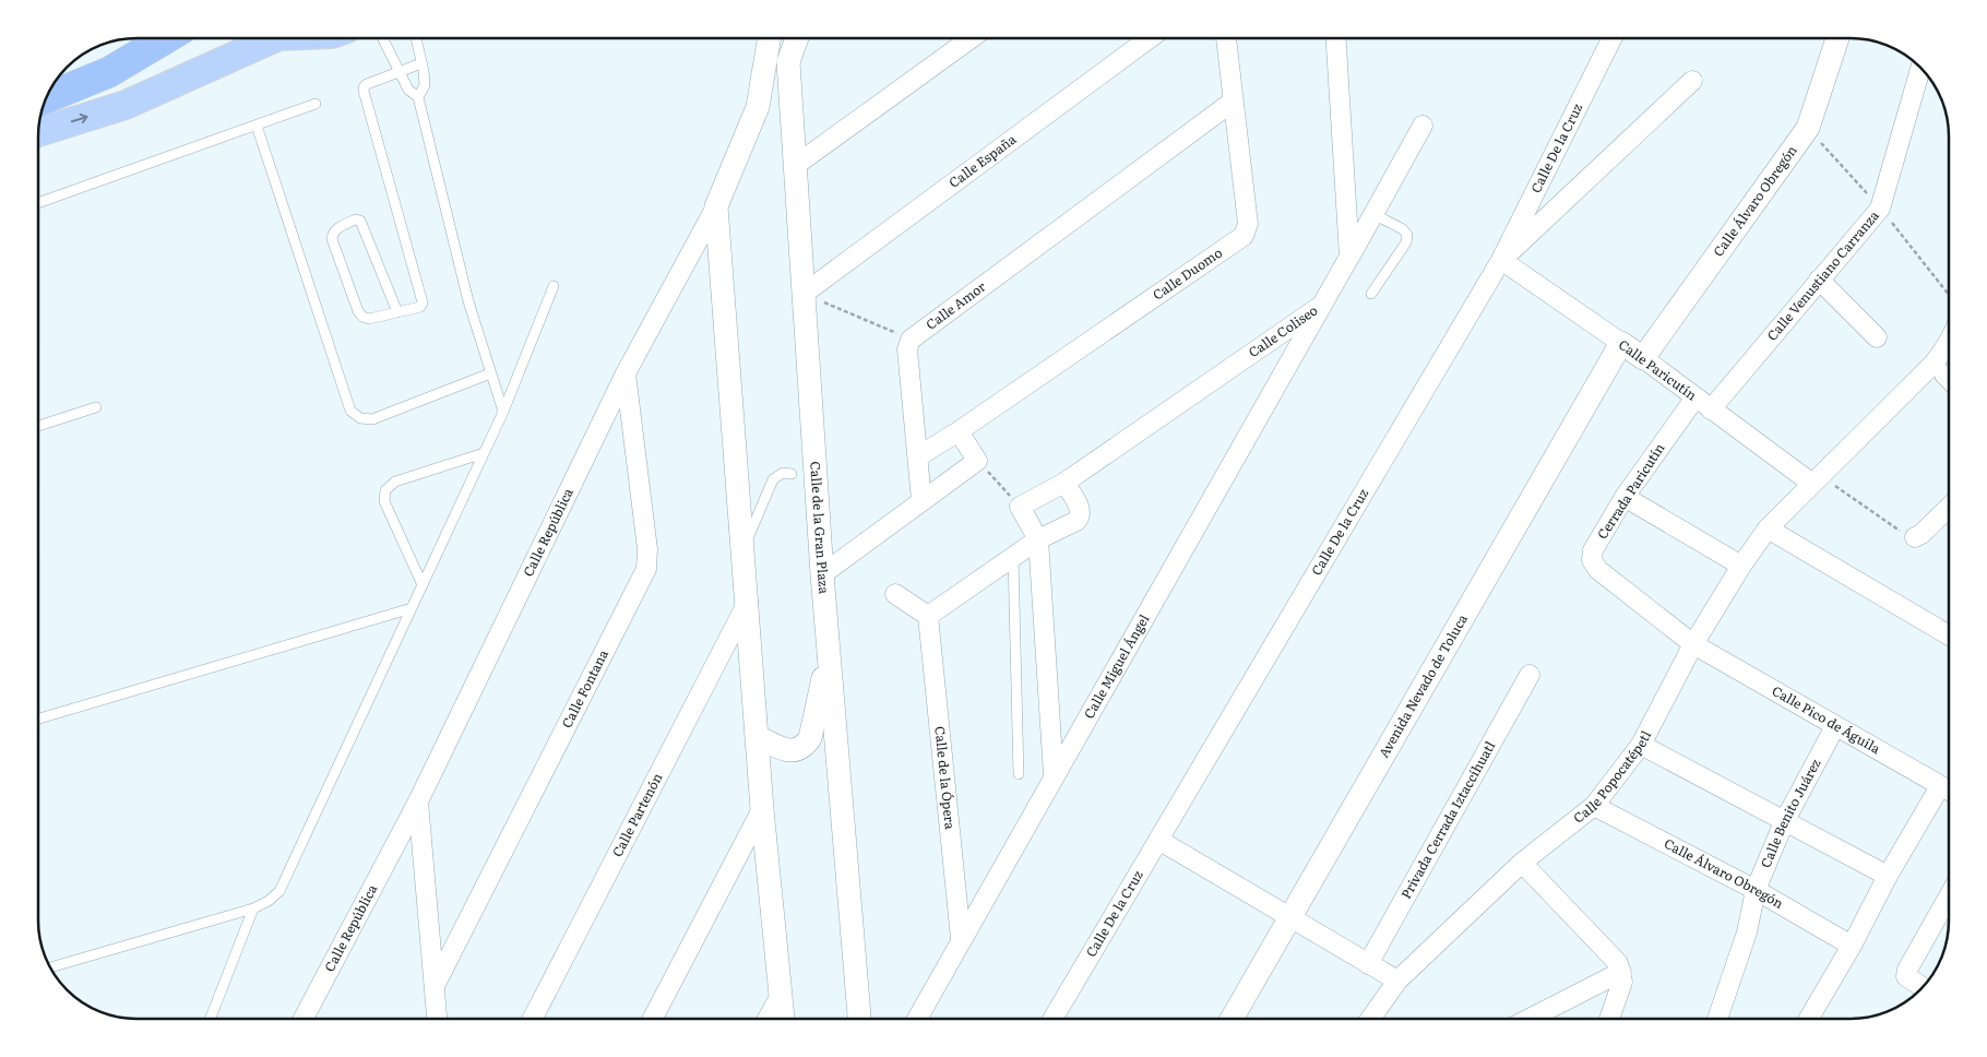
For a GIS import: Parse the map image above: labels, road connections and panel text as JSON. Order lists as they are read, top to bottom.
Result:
{
  "streets": {
    "street": [
      "Calle De la Cruz",
      "Calle España",
      "Calle Álvaro Obregón",
      "Calle Duomo",
      "Calle Venustiano Carranza",
      "Calle Amor",
      "Calle Coliseo",
      "Calle Paricutín",
      "Cerrada Paricutín",
      "Calle de la Gran Plaza",
      "Calle República",
      "Calle Miguel Ángel",
      "Avenida Nevado de Toluca",
      "Calle Fontana",
      "Calle Pico de Águila",
      "Calle Popocatépetl",
      "Calle de la Ópera",
      "Calle Benito Juárez",
      "Calle Partenón",
      "Privada Cerrada Iztaccíhuatl"
    ]
  },
  "crossings": [
    ["Calle De la Cruz", "Calle Paricutín"],
    ["Calle España", "Calle de la Gran Plaza"],
    ["Calle Álvaro Obregón", "Calle Paricutín"],
    ["Calle Álvaro Obregón", "Calle Popocatépetl"],
    ["Calle Álvaro Obregón", "Calle Benito Juárez"],
    ["Calle Duomo", "Calle Amor"],
    ["Calle Venustiano Carranza", "Calle Paricutín"],
    ["Calle Coliseo", "Calle Miguel Ángel"],
    ["Calle Paricutín", "Cerrada Paricutín"],
    ["Calle Paricutín", "Avenida Nevado de Toluca"],
    ["Calle Paricutín", "Calle Popocatépetl"],
    ["Cerrada Paricutín", "Calle Pico de Águila"],
    ["Cerrada Paricutín", "Calle Popocatépetl"],
    ["Calle República", "Calle Fontana"],
    ["Calle Miguel Ángel", "Calle de la Ópera"],
    ["Calle Pico de Águila", "Calle Popocatépetl"],
    ["Calle Pico de Águila", "Calle Benito Juárez"]
  ]
}
